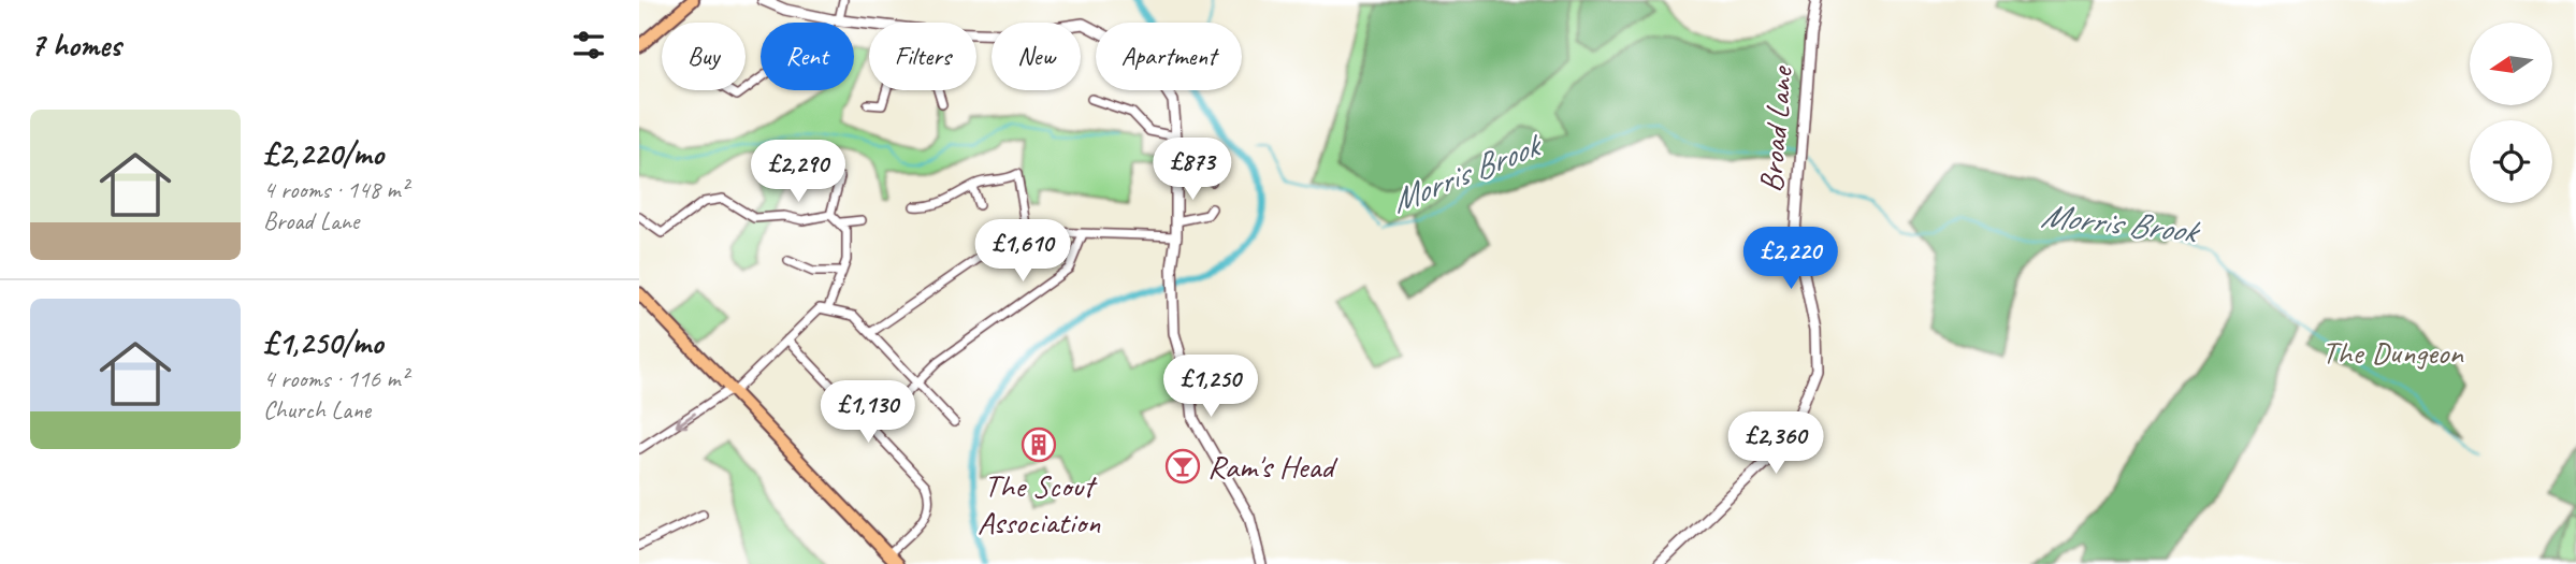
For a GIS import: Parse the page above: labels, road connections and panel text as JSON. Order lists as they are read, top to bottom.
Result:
{
  "streets": {
    "street": ["Broad Lane"]
  },
  "water": ["Morris Brook"],
  "parks": ["The Dungeon"],
  "places": {
    "building": ["The Scout Association"],
    "bar": ["Ram's Head"]
  },
  "north": "left",
  "page": {
    "heading": "7 homes",
    "chip": [
      "Buy",
      "Rent",
      "Filters",
      "New",
      "Apartment"
    ],
    "list": [
      {
        "name": "£2,220/mo",
        "note": "4 rooms · 148 m² · Broad Lane"
      },
      {
        "name": "£1,250/mo",
        "note": "4 rooms · 116 m² · Church Lane"
      }
    ],
    "price": [
      "£873",
      "£2,290",
      "£1,610",
      "£2,220",
      "£1,250",
      "£1,130",
      "£2,360"
    ]
  }
}
